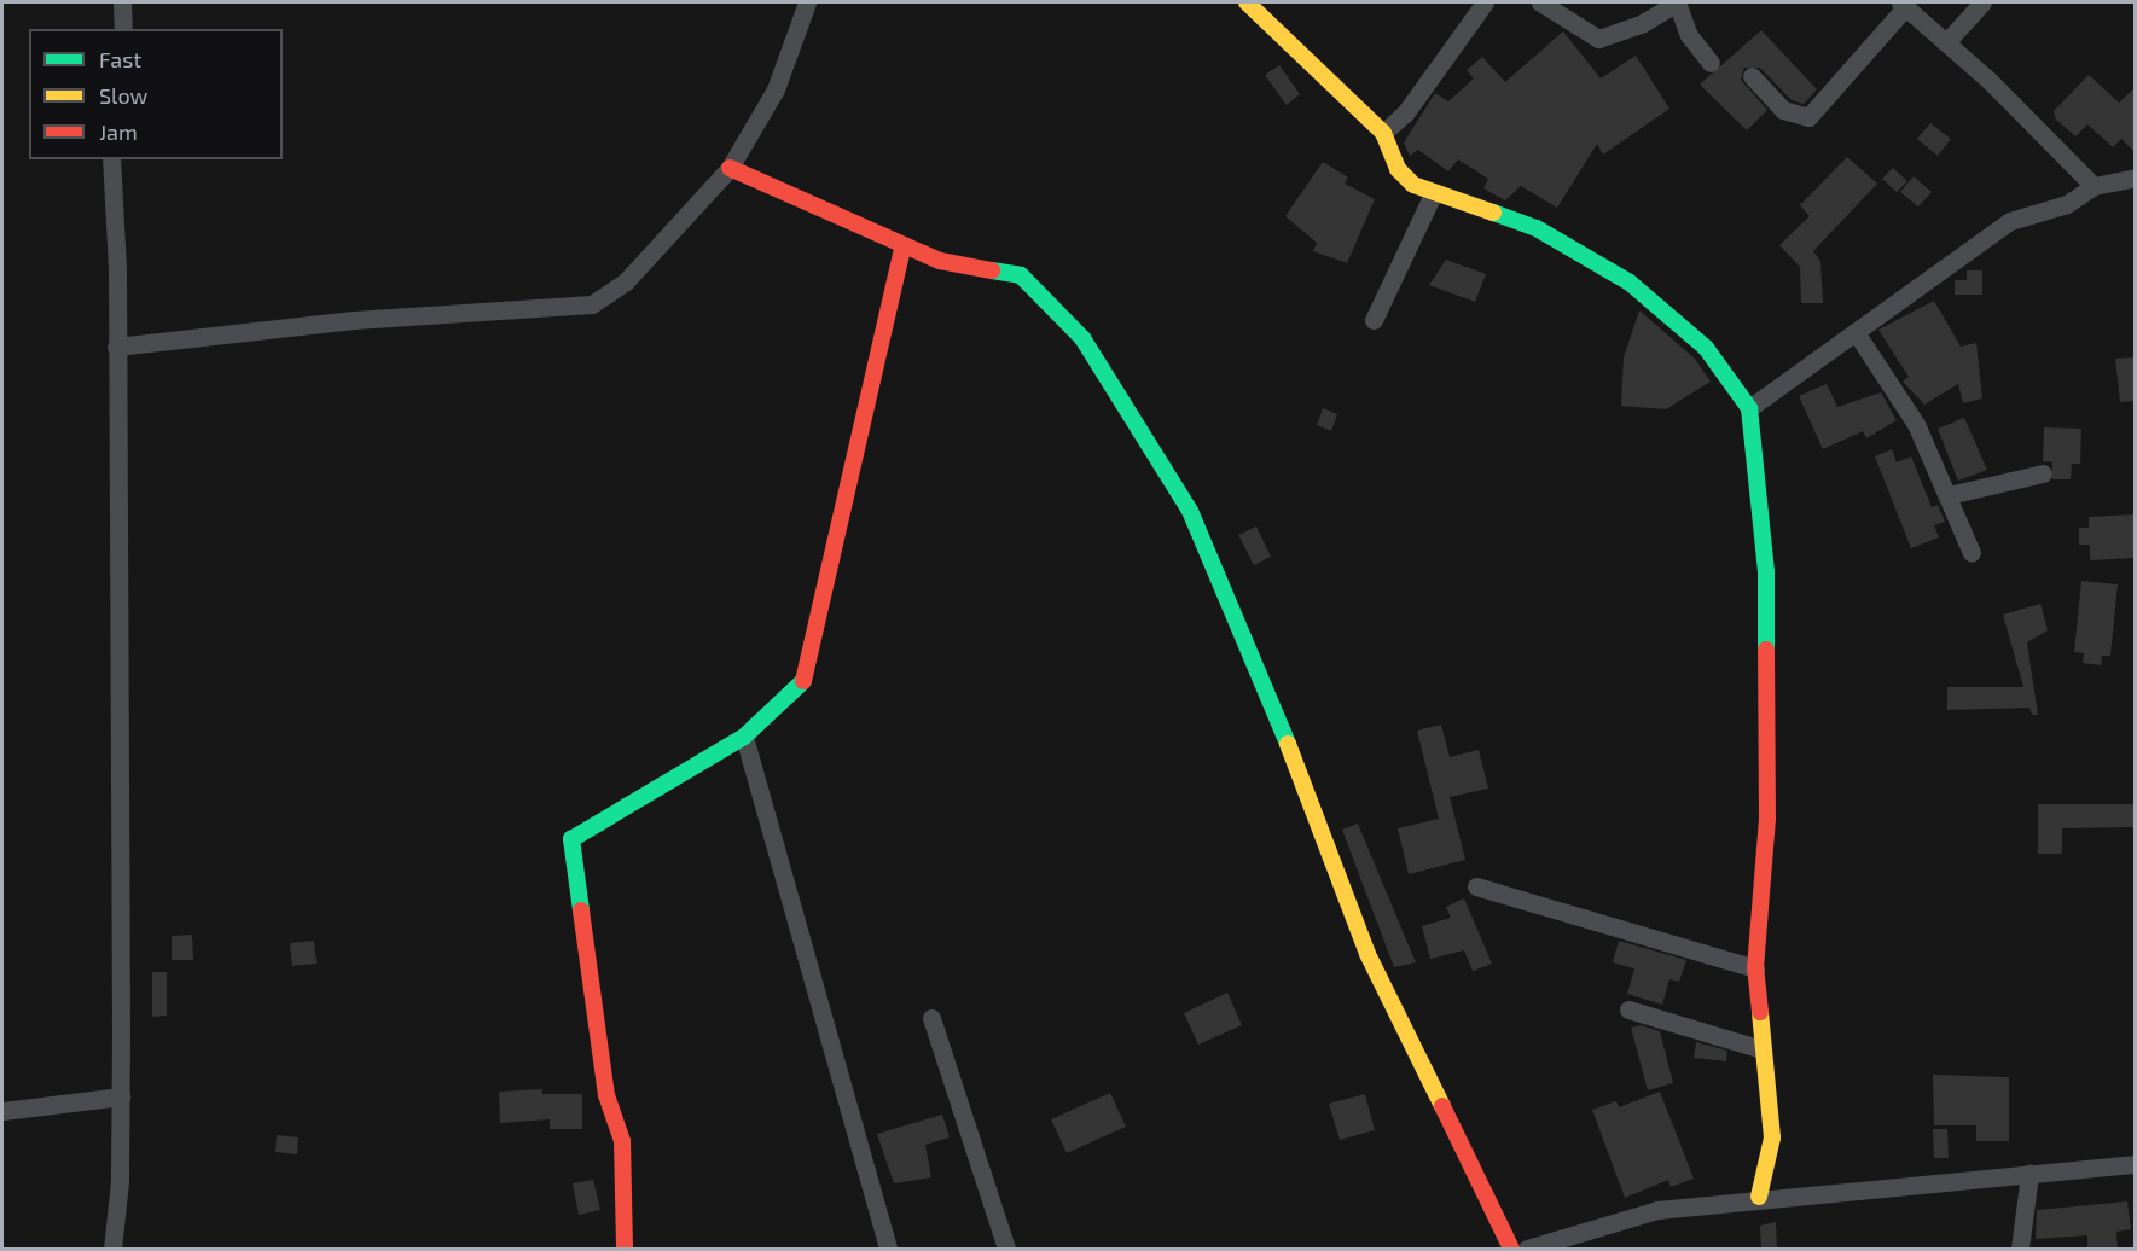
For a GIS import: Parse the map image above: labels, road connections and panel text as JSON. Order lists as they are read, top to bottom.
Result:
{
  "legend": ["Fast", "Slow", "Jam"]
}
